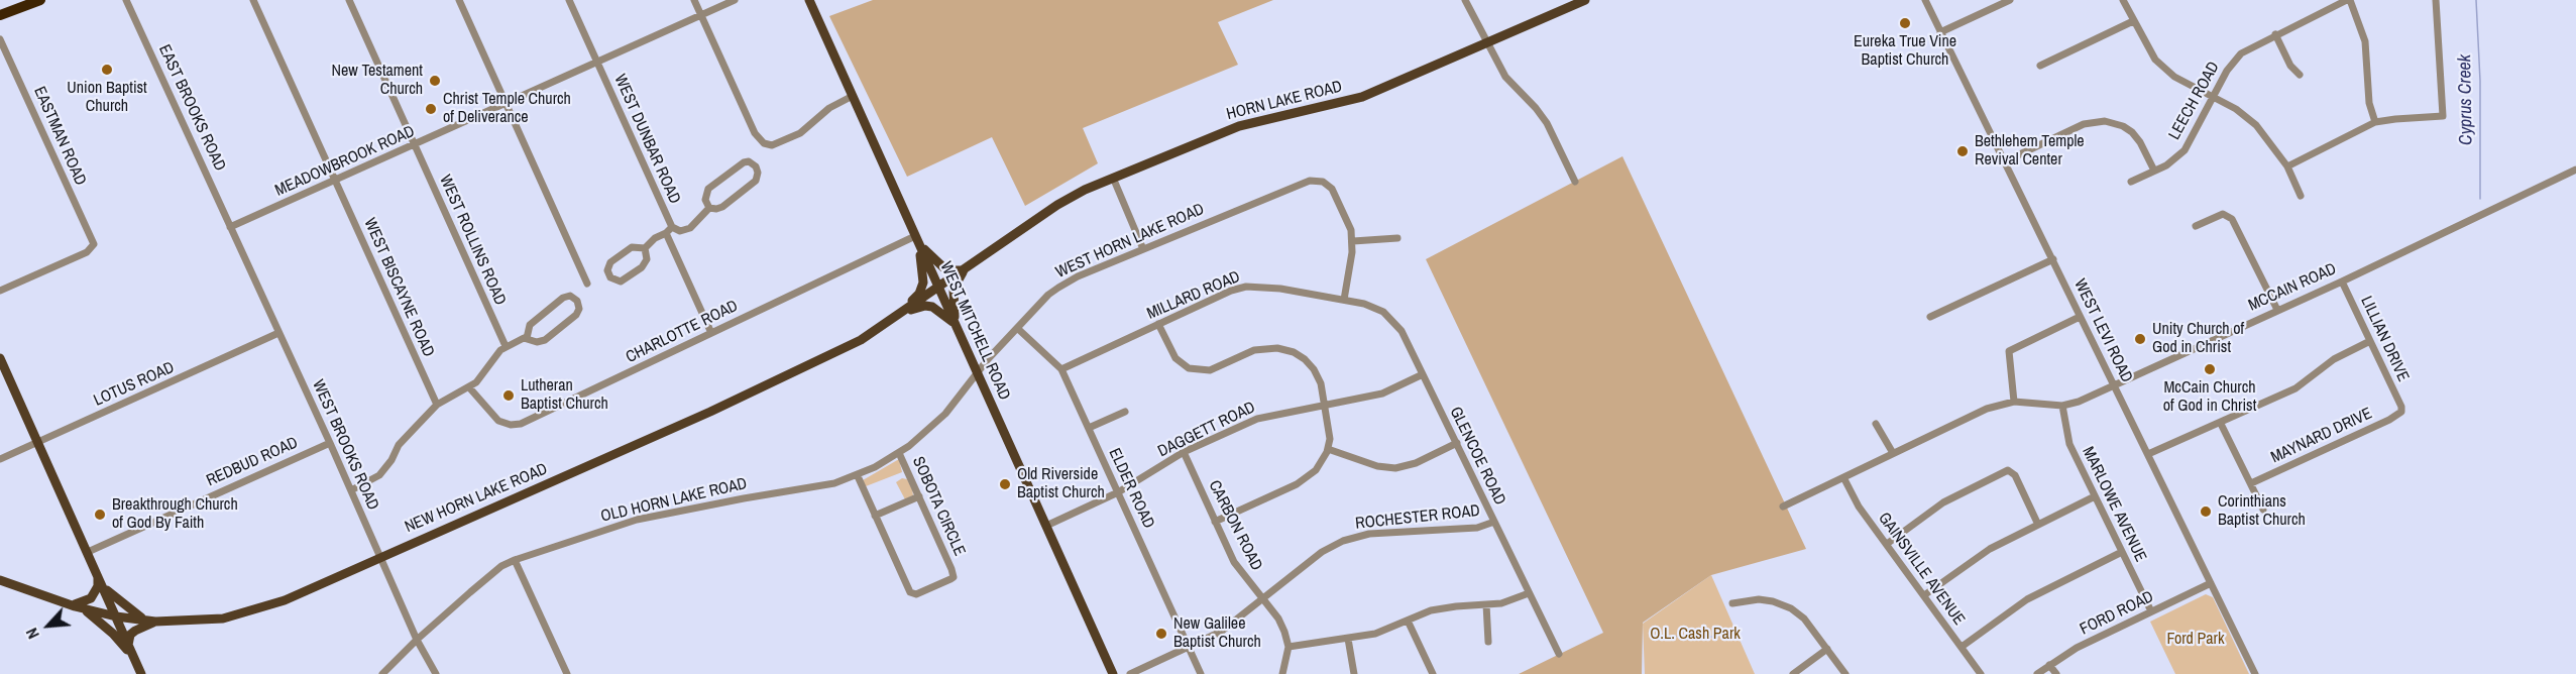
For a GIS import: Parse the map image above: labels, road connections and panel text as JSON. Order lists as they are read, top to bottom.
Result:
{
  "streets": {
    "main road": ["HORN LAKE ROAD", "WEST MITCHELL ROAD", "NEW HORN LAKE ROAD"],
    "street": [
      "LEECH ROAD",
      "EAST BROOKS ROAD",
      "EASTMAN ROAD",
      "WEST DUNBAR ROAD",
      "MEADOWBROOK ROAD",
      "WEST ROLLINS ROAD",
      "WEST HORN LAKE ROAD",
      "WEST BISCAYNE ROAD",
      "MCCAIN ROAD",
      "MILLARD ROAD",
      "WEST LEVI ROAD",
      "CHARLOTTE ROAD",
      "LILLIAN DRIVE",
      "LOTUS ROAD",
      "DAGGETT ROAD",
      "MAYNARD DRIVE",
      "WEST BROOKS ROAD",
      "GLENCOE ROAD",
      "REDBUD ROAD",
      "ELDER ROAD",
      "OLD HORN LAKE ROAD",
      "MARLOWE AVENUE",
      "SOBOTA CIRCLE",
      "ROCHESTER ROAD",
      "CARBON ROAD",
      "GAINSVILLE AVENUE",
      "FORD ROAD"
    ]
  },
  "crossings": [
    ["HORN LAKE ROAD", "WEST MITCHELL ROAD"],
    ["HORN LAKE ROAD", "NEW HORN LAKE ROAD"],
    ["EAST BROOKS ROAD", "MEADOWBROOK ROAD"],
    ["EAST BROOKS ROAD", "WEST BROOKS ROAD"],
    ["WEST DUNBAR ROAD", "MEADOWBROOK ROAD"],
    ["MEADOWBROOK ROAD", "WEST ROLLINS ROAD"],
    ["MEADOWBROOK ROAD", "WEST BISCAYNE ROAD"],
    ["MEADOWBROOK ROAD", "WEST BROOKS ROAD"],
    ["WEST HORN LAKE ROAD", "WEST MITCHELL ROAD"],
    ["WEST HORN LAKE ROAD", "ELDER ROAD"],
    ["WEST HORN LAKE ROAD", "OLD HORN LAKE ROAD"],
    ["MCCAIN ROAD", "WEST LEVI ROAD"],
    ["MCCAIN ROAD", "LILLIAN DRIVE"],
    ["MCCAIN ROAD", "MARLOWE AVENUE"],
    ["MCCAIN ROAD", "GAINSVILLE AVENUE"],
    ["MILLARD ROAD", "GLENCOE ROAD"],
    ["MILLARD ROAD", "ELDER ROAD"],
    ["WEST MITCHELL ROAD", "CHARLOTTE ROAD"],
    ["WEST MITCHELL ROAD", "DAGGETT ROAD"],
    ["WEST MITCHELL ROAD", "NEW HORN LAKE ROAD"],
    ["WEST MITCHELL ROAD", "OLD HORN LAKE ROAD"],
    ["WEST LEVI ROAD", "FORD ROAD"],
    ["LILLIAN DRIVE", "MAYNARD DRIVE"],
    ["LOTUS ROAD", "WEST BROOKS ROAD"],
    ["DAGGETT ROAD", "GLENCOE ROAD"],
    ["DAGGETT ROAD", "ELDER ROAD"],
    ["DAGGETT ROAD", "CARBON ROAD"],
    ["WEST BROOKS ROAD", "REDBUD ROAD"],
    ["WEST BROOKS ROAD", "NEW HORN LAKE ROAD"],
    ["WEST BROOKS ROAD", "OLD HORN LAKE ROAD"],
    ["GLENCOE ROAD", "ROCHESTER ROAD"],
    ["ELDER ROAD", "ROCHESTER ROAD"],
    ["OLD HORN LAKE ROAD", "SOBOTA CIRCLE"],
    ["MARLOWE AVENUE", "FORD ROAD"],
    ["ROCHESTER ROAD", "CARBON ROAD"]
  ],
  "water": ["Cyprus Creek"],
  "parks": ["O.L. Cash Park", "Ford Park"],
  "places": [
    "Eureka True Vine Baptist Church",
    "Union Baptist Church",
    "New Testament Church",
    "Christ Temple Church of Deliverance",
    "Bethlehem Temple Revival Center",
    "Unity Church of God in Christ",
    "McCain Church of God in Christ",
    "Lutheran Baptist Church",
    "Old Riverside Baptist Church",
    "Corinthians Baptist Church",
    "Breakthrough Church of God By Faith",
    "New Galilee Baptist Church"
  ],
  "north": "bottom left"
}
